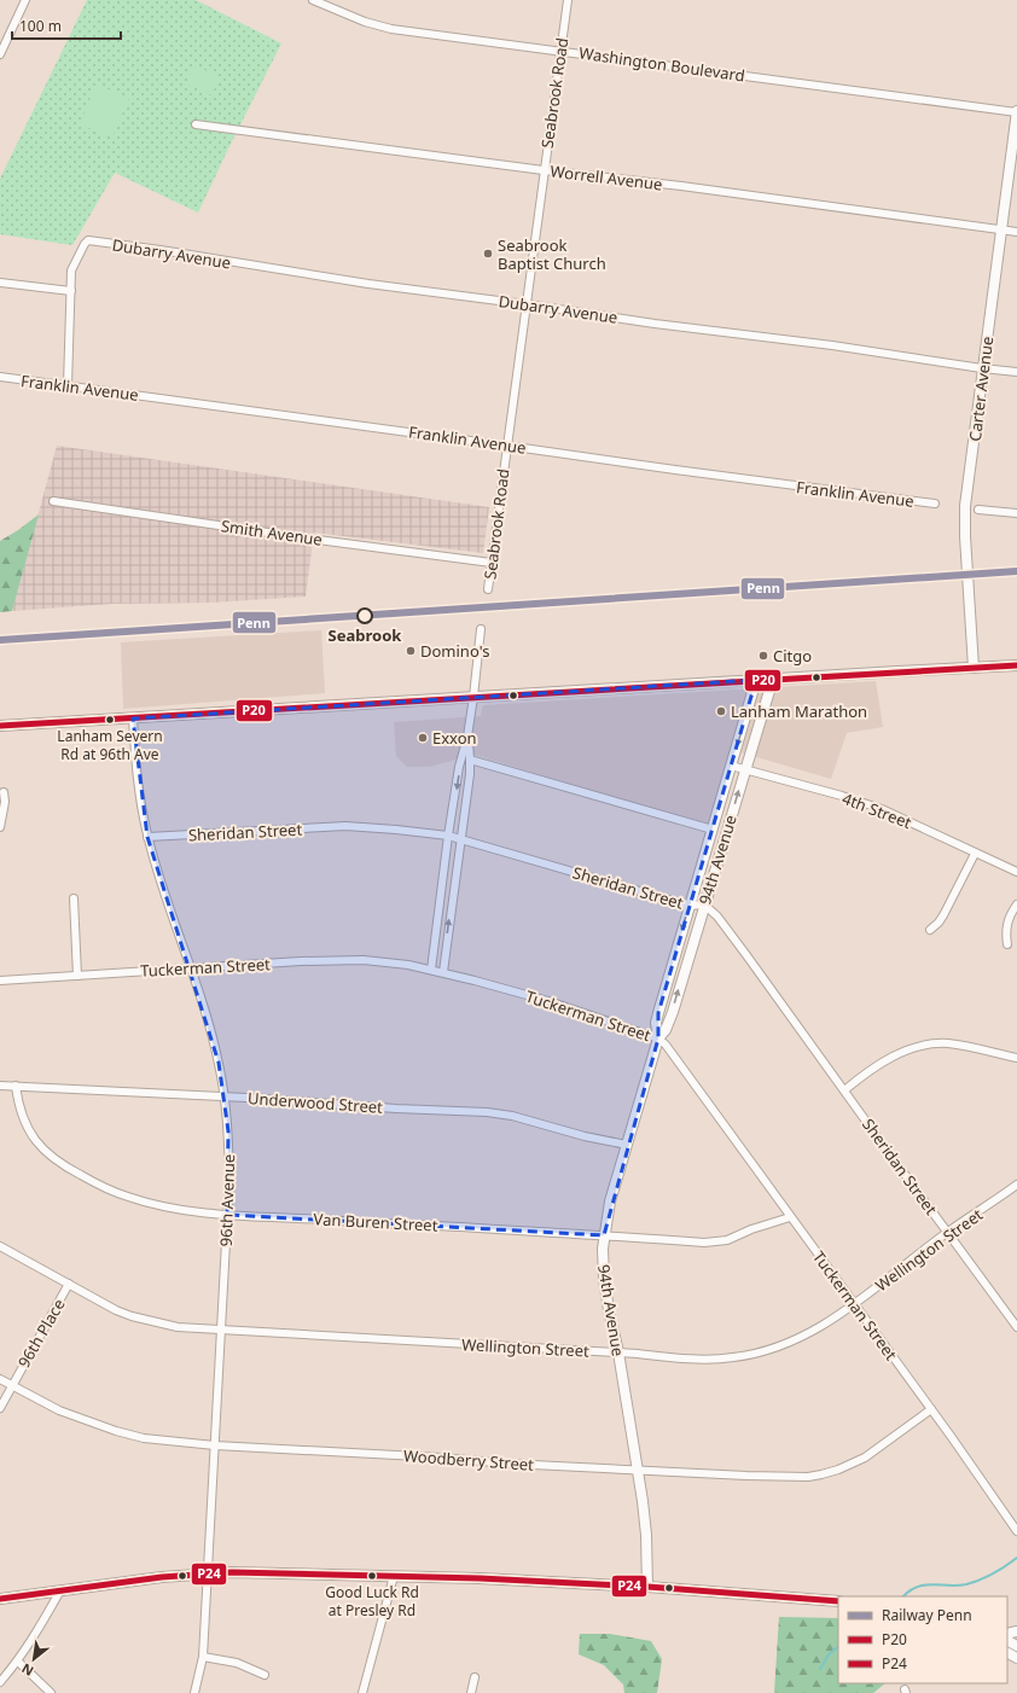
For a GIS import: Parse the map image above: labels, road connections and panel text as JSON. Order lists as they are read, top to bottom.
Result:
{
  "streets": {
    "main road": ["Carter Avenue", "94th Avenue"],
    "street": [
      "Washington Boulevard",
      "Seabrook Road",
      "Worrell Avenue",
      "Dubarry Avenue",
      "Franklin Avenue",
      "Smith Avenue",
      "4th Street",
      "Sheridan Street",
      "Tuckerman Street",
      "Underwood Street",
      "96th Avenue",
      "Van Buren Street",
      "Wellington Street",
      "96th Place",
      "Woodberry Street"
    ]
  },
  "crossings": [
    ["Washington Boulevard", "Seabrook Road"],
    ["Washington Boulevard", "Carter Avenue"],
    ["Seabrook Road", "Worrell Avenue"],
    ["Seabrook Road", "Dubarry Avenue"],
    ["Seabrook Road", "Franklin Avenue"],
    ["Seabrook Road", "Smith Avenue"],
    ["Worrell Avenue", "Carter Avenue"],
    ["Dubarry Avenue", "Carter Avenue"],
    ["4th Street", "94th Avenue"],
    ["Sheridan Street", "94th Avenue"],
    ["Sheridan Street", "96th Avenue"],
    ["Sheridan Street", "Wellington Street"],
    ["94th Avenue", "Tuckerman Street"],
    ["94th Avenue", "Underwood Street"],
    ["94th Avenue", "Van Buren Street"],
    ["94th Avenue", "Wellington Street"],
    ["94th Avenue", "Woodberry Street"],
    ["Tuckerman Street", "96th Avenue"],
    ["Tuckerman Street", "Van Buren Street"],
    ["Tuckerman Street", "Wellington Street"],
    ["Tuckerman Street", "Woodberry Street"],
    ["Underwood Street", "96th Avenue"],
    ["Underwood Street", "Van Buren Street"],
    ["96th Avenue", "Van Buren Street"],
    ["96th Avenue", "Wellington Street"],
    ["96th Avenue", "Woodberry Street"],
    ["Wellington Street", "96th Place"],
    ["96th Place", "Woodberry Street"]
  ],
  "places": [
    "Seabrook Baptist Church",
    "Seabrook",
    "Domino's",
    "Citgo",
    "Lanham Marathon",
    "Lanham Severn Rd at 96th Ave",
    "Exxon",
    "Good Luck Rd at Presley Rd"
  ],
  "lines": ["rail line Penn", "transit line P20", "transit line P24"],
  "legend": ["Railway Penn", "P20", "P24"],
  "scale_bar": "100 m",
  "north": "bottom left"
}
